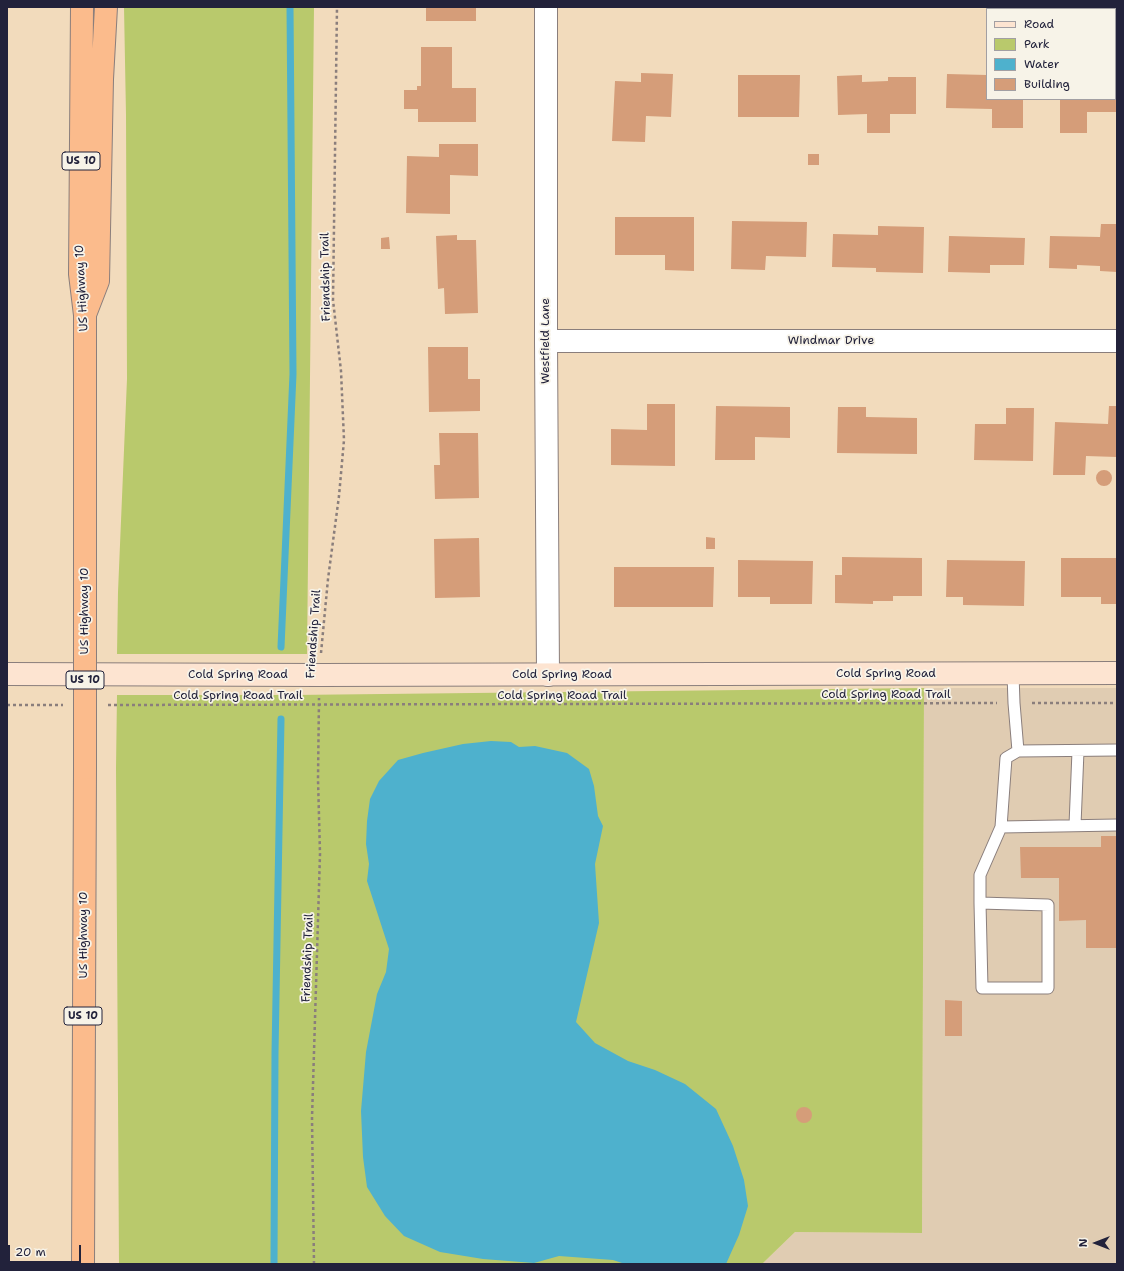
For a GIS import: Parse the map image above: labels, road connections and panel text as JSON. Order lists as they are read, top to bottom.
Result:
{
  "streets": {
    "highway": ["US 10", "US Highway 10"],
    "street": ["Westfield Lane", "Windmar Drive", "Cold Spring Road"],
    "path": ["Friendship Trail", "Cold Spring Road Trail"]
  },
  "crossings": [
    ["Friendship Trail", "Cold Spring Road"],
    ["Friendship Trail", "Cold Spring Road Trail"],
    ["Westfield Lane", "Windmar Drive"],
    ["Westfield Lane", "Cold Spring Road"]
  ],
  "legend": [
    "Road",
    "Park",
    "Water",
    "Building"
  ],
  "scale_bar": "20 m",
  "north": "left"
}
